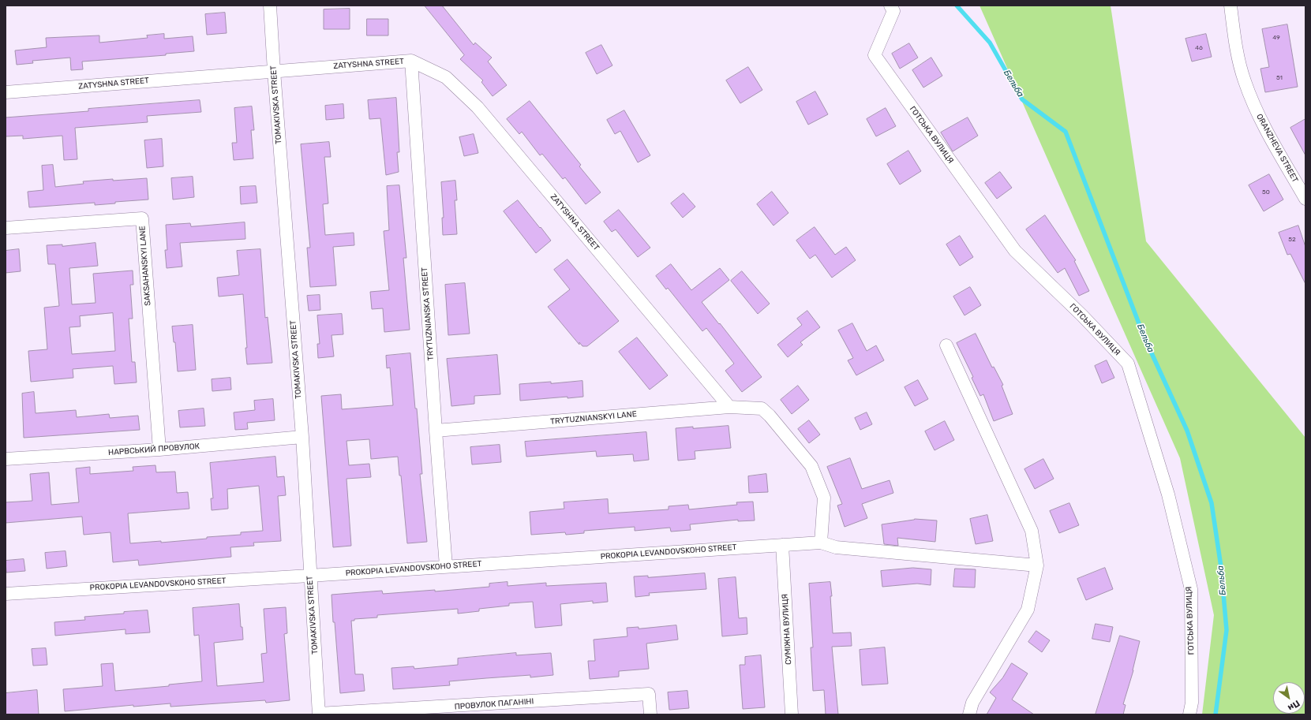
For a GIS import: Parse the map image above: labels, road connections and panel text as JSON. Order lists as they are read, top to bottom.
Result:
{
  "streets": {
    "street": [
      "ZATYSHNA STREET",
      "TOMAKIVSKA STREET",
      "ГОТСЬКА ВУЛИЦЯ",
      "ORANZHEVA STREET",
      "SAKSAHANSKYI LANE",
      "TRYTUZNIANSKA STREET",
      "TRYTUZNIANSKYI LANE",
      "НАРВСЬКИЙ ПРОВУЛОК",
      "PROKOPIA LEVANDOVSKOHO STREET",
      "СУМІЖНА ВУЛИЦЯ",
      "ПРОВУЛОК ПАГАНІНІ"
    ]
  },
  "crossings": [
    ["ZATYSHNA STREET", "TOMAKIVSKA STREET"],
    ["ZATYSHNA STREET", "TRYTUZNIANSKA STREET"],
    ["ZATYSHNA STREET", "TRYTUZNIANSKYI LANE"],
    ["TOMAKIVSKA STREET", "НАРВСЬКИЙ ПРОВУЛОК"],
    ["TOMAKIVSKA STREET", "PROKOPIA LEVANDOVSKOHO STREET"],
    ["TOMAKIVSKA STREET", "ПРОВУЛОК ПАГАНІНІ"],
    ["SAKSAHANSKYI LANE", "НАРВСЬКИЙ ПРОВУЛОК"],
    ["TRYTUZNIANSKA STREET", "TRYTUZNIANSKYI LANE"],
    ["TRYTUZNIANSKA STREET", "PROKOPIA LEVANDOVSKOHO STREET"],
    ["TRYTUZNIANSKYI LANE", "PROKOPIA LEVANDOVSKOHO STREET"],
    ["PROKOPIA LEVANDOVSKOHO STREET", "СУМІЖНА ВУЛИЦЯ"]
  ],
  "water": ["Бельба"],
  "house_numbers": [
    "49",
    "46",
    "51",
    "50",
    "52"
  ],
  "north": "bottom right"
}
